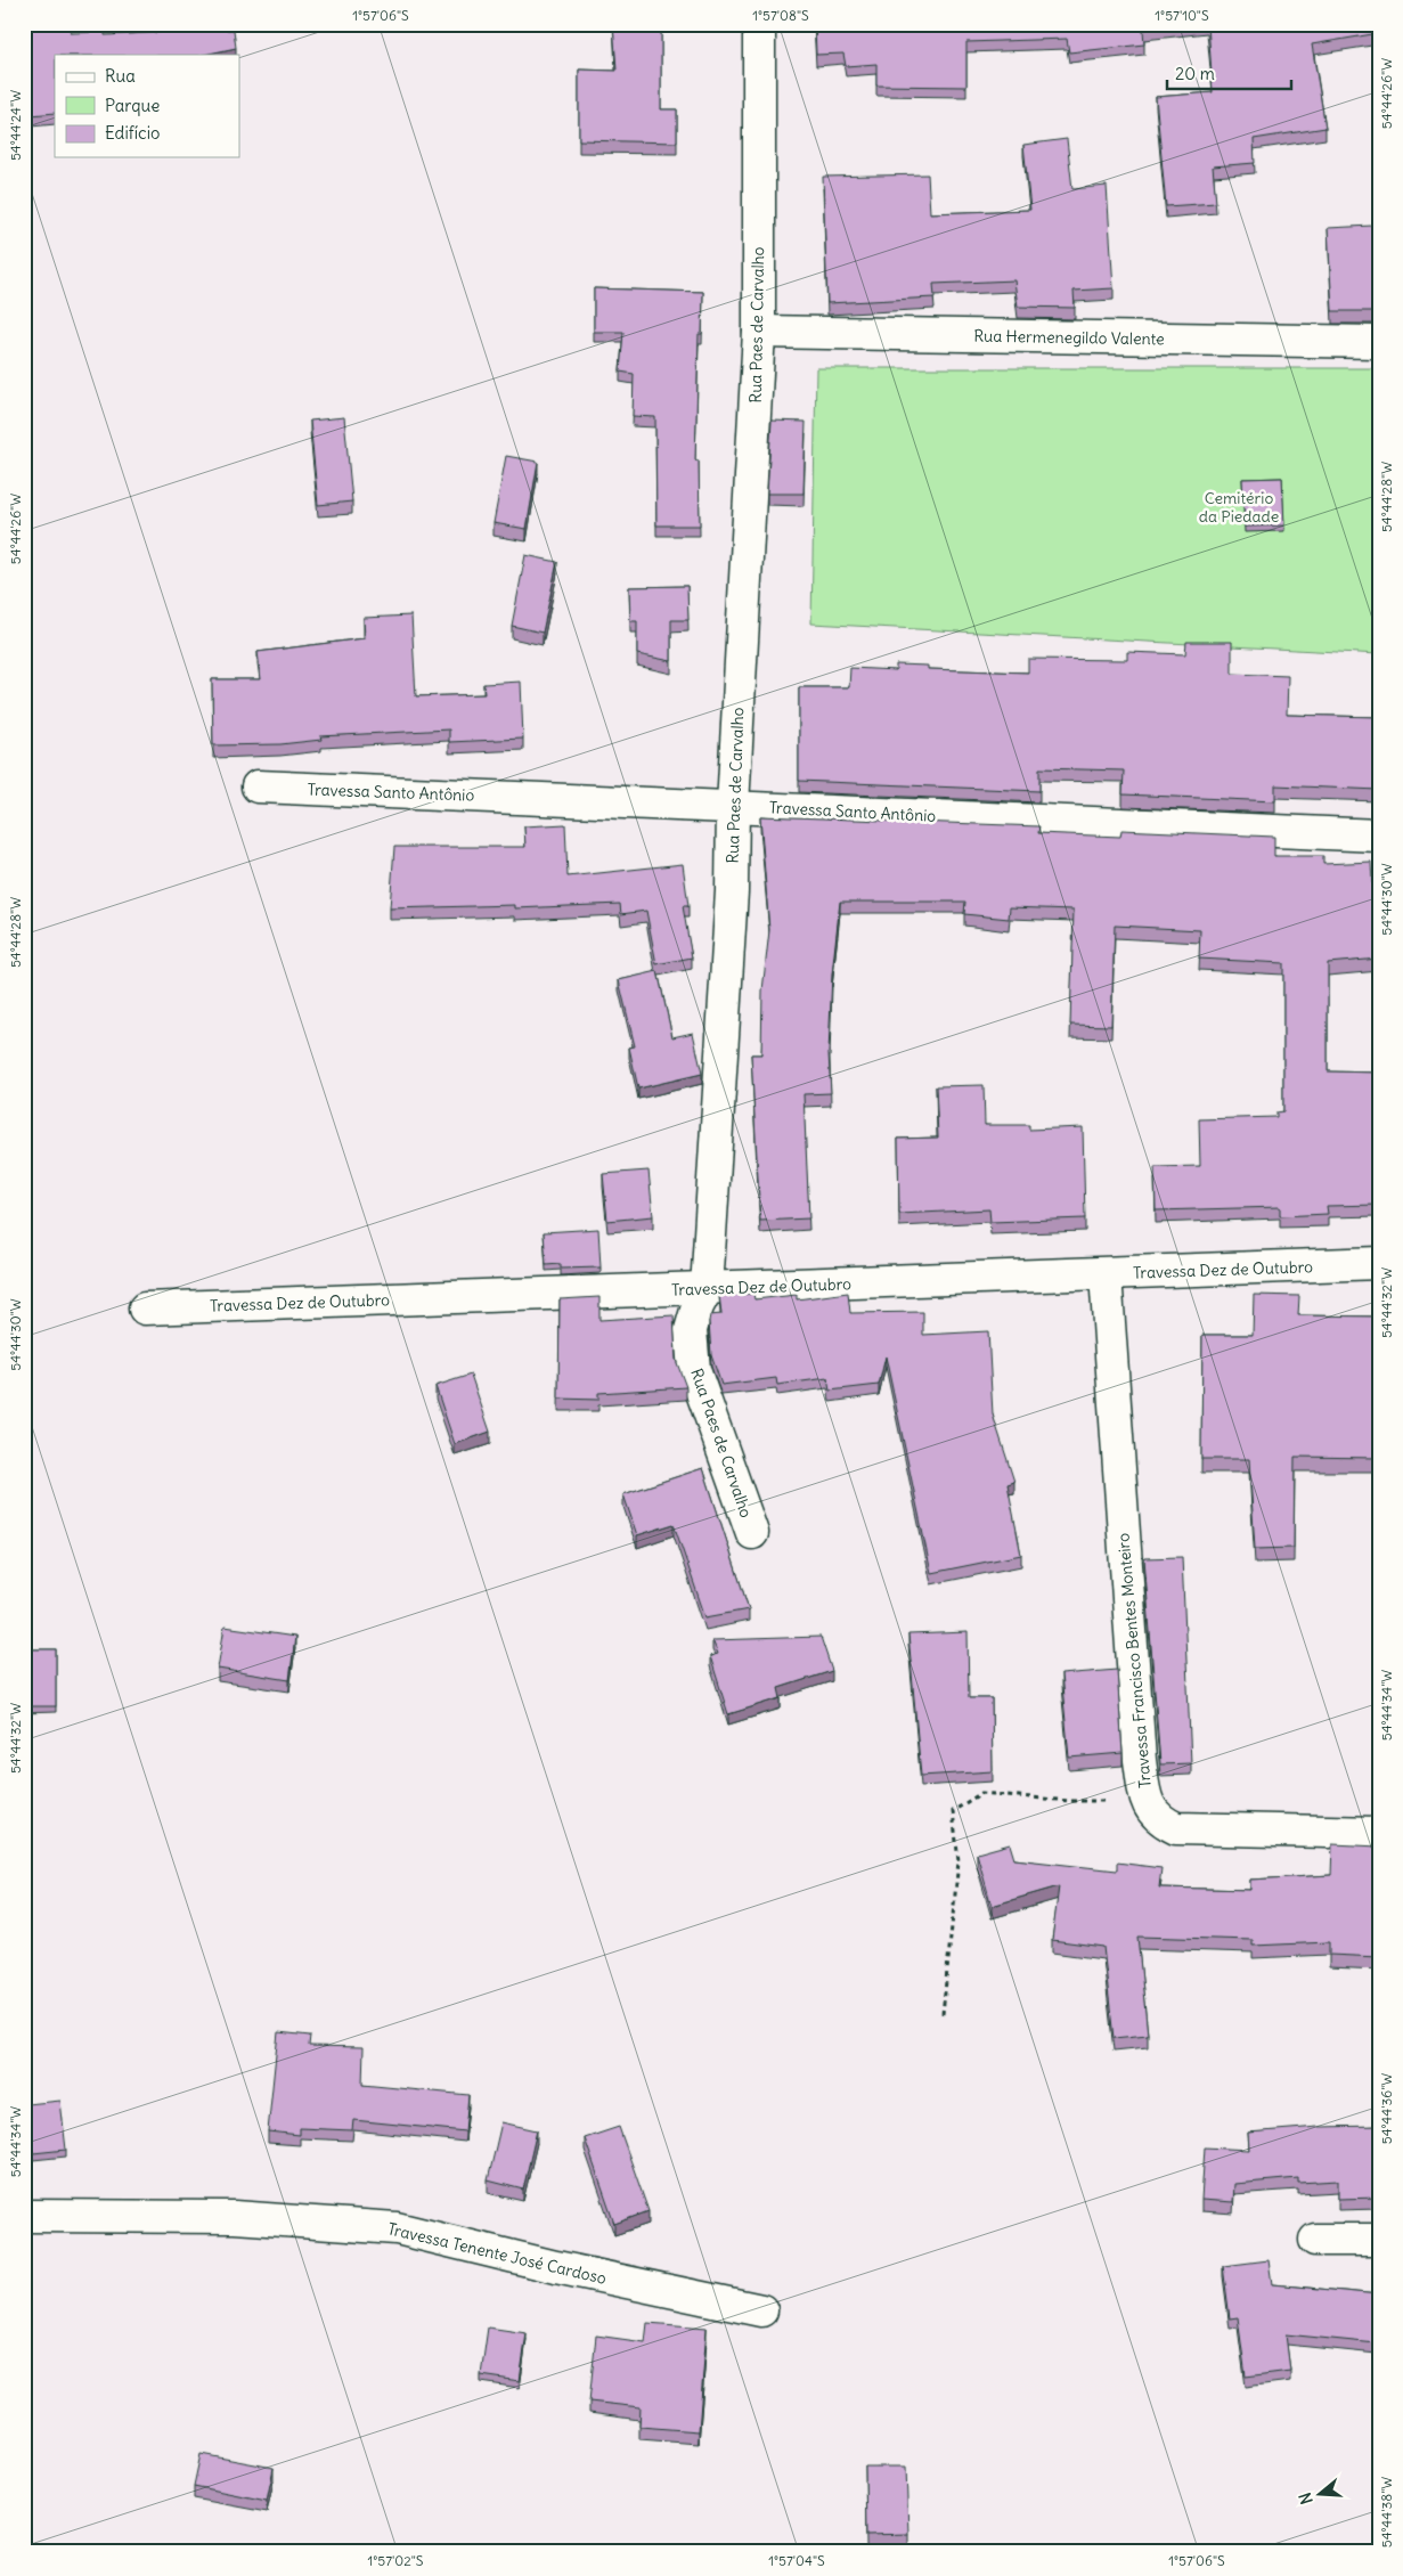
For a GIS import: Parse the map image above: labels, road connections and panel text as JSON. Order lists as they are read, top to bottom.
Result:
{
  "streets": {
    "street": [
      "Rua Paes de Carvalho",
      "Rua Hermenegildo Valente",
      "Travessa Santo Antônio",
      "Travessa Dez de Outubro",
      "Travessa Francisco Bentes Monteiro",
      "Travessa Tenente José Cardoso"
    ]
  },
  "crossings": [
    ["Rua Paes de Carvalho", "Rua Hermenegildo Valente"],
    ["Rua Paes de Carvalho", "Travessa Santo Antônio"],
    ["Rua Paes de Carvalho", "Travessa Dez de Outubro"],
    ["Travessa Dez de Outubro", "Travessa Francisco Bentes Monteiro"]
  ],
  "parks": ["Cemitério da Piedade"],
  "legend": ["Rua", "Parque", "Edifício"],
  "scale_bar": "20 m",
  "north": "left",
  "coordinates": [
    "1°57'06\"S",
    "1°57'08\"S",
    "1°57'10\"S",
    "54°44'26\"W",
    "54°44'24\"W",
    "54°44'28\"W",
    "54°44'30\"W",
    "54°44'32\"W",
    "54°44'34\"W",
    "54°44'36\"W",
    "54°44'38\"W",
    "1°57'02\"S",
    "1°57'04\"S"
  ]
}
